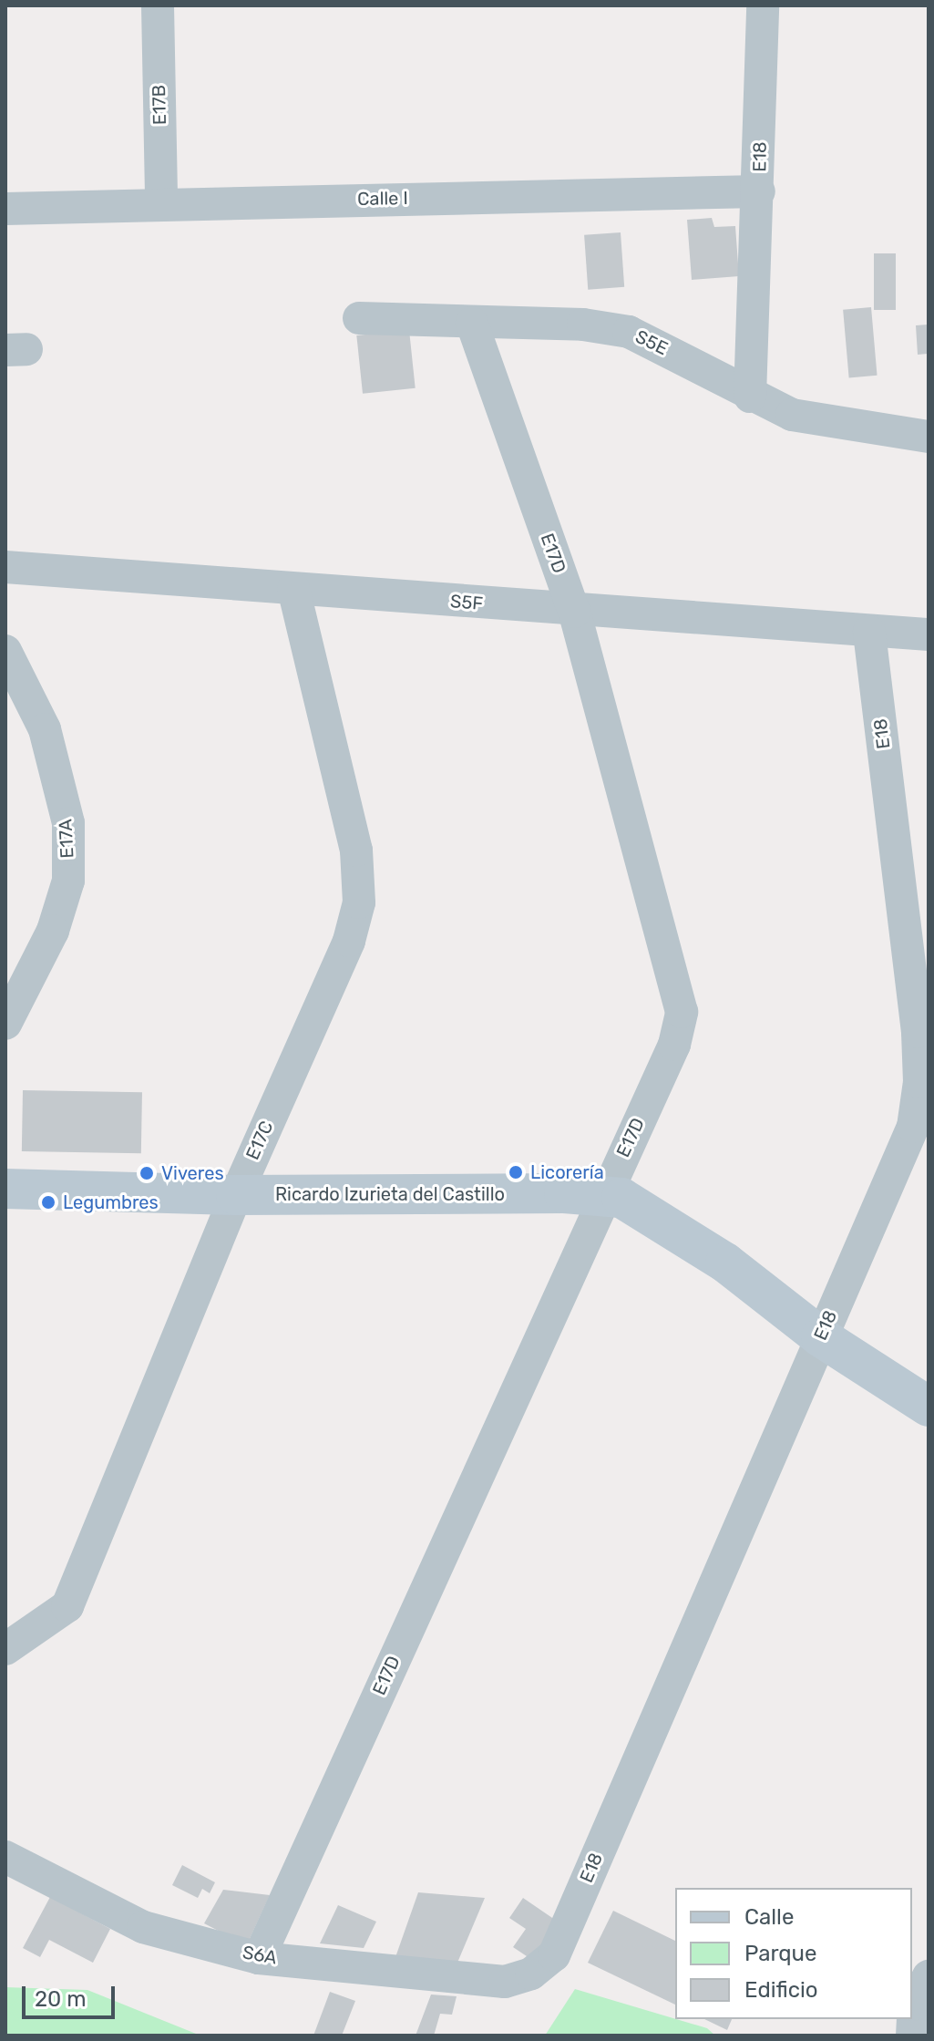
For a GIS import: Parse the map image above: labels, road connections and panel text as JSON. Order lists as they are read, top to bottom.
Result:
{
  "streets": {
    "street": [
      "E17B",
      "E18",
      "Calle I",
      "S5E",
      "E17D",
      "S5F",
      "E17A",
      "E17C",
      "Ricardo Izurieta del Castillo",
      "S6A"
    ]
  },
  "crossings": [
    ["E17B", "Calle I"],
    ["E18", "Calle I"],
    ["E18", "S5E"],
    ["E18", "S5F"],
    ["E18", "Ricardo Izurieta del Castillo"],
    ["E18", "S6A"],
    ["S5E", "E17D"],
    ["E17D", "S5F"],
    ["E17D", "Ricardo Izurieta del Castillo"],
    ["E17D", "S6A"],
    ["S5F", "E17C"],
    ["E17C", "Ricardo Izurieta del Castillo"]
  ],
  "places": ["Licorería", "Viveres", "Legumbres"],
  "legend": ["Calle", "Parque", "Edificio"],
  "scale_bar": "20 m"
}
